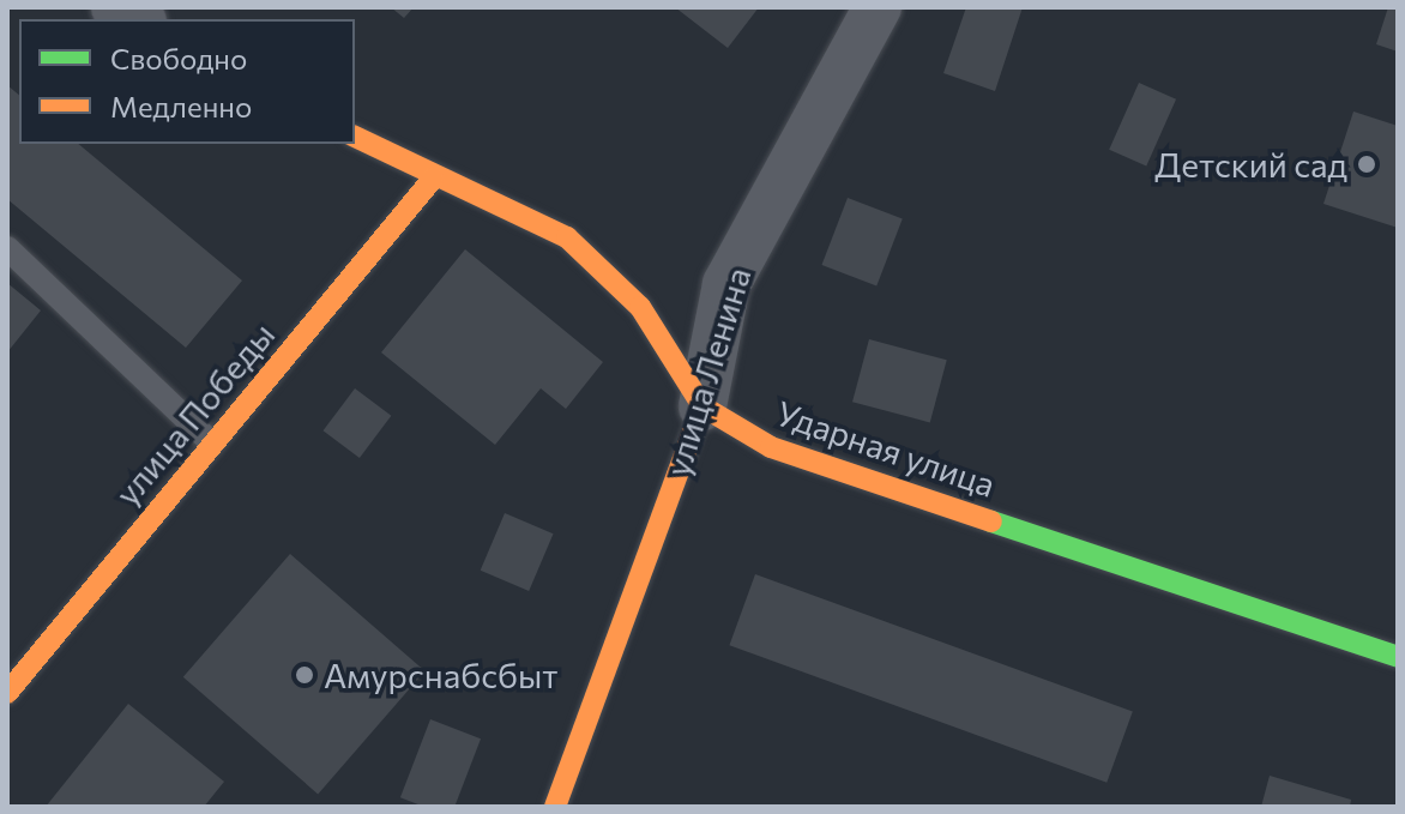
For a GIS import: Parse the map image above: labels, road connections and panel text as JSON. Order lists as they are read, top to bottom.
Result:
{
  "streets": {
    "street": ["улица Ленина", "улица Победы", "Ударная улица"]
  },
  "crossings": [
    ["улица Ленина", "Ударная улица"],
    ["улица Победы", "Ударная улица"]
  ],
  "places": ["Детский сад", "Амурснабсбыт"],
  "legend": ["Свободно", "Медленно"]
}
